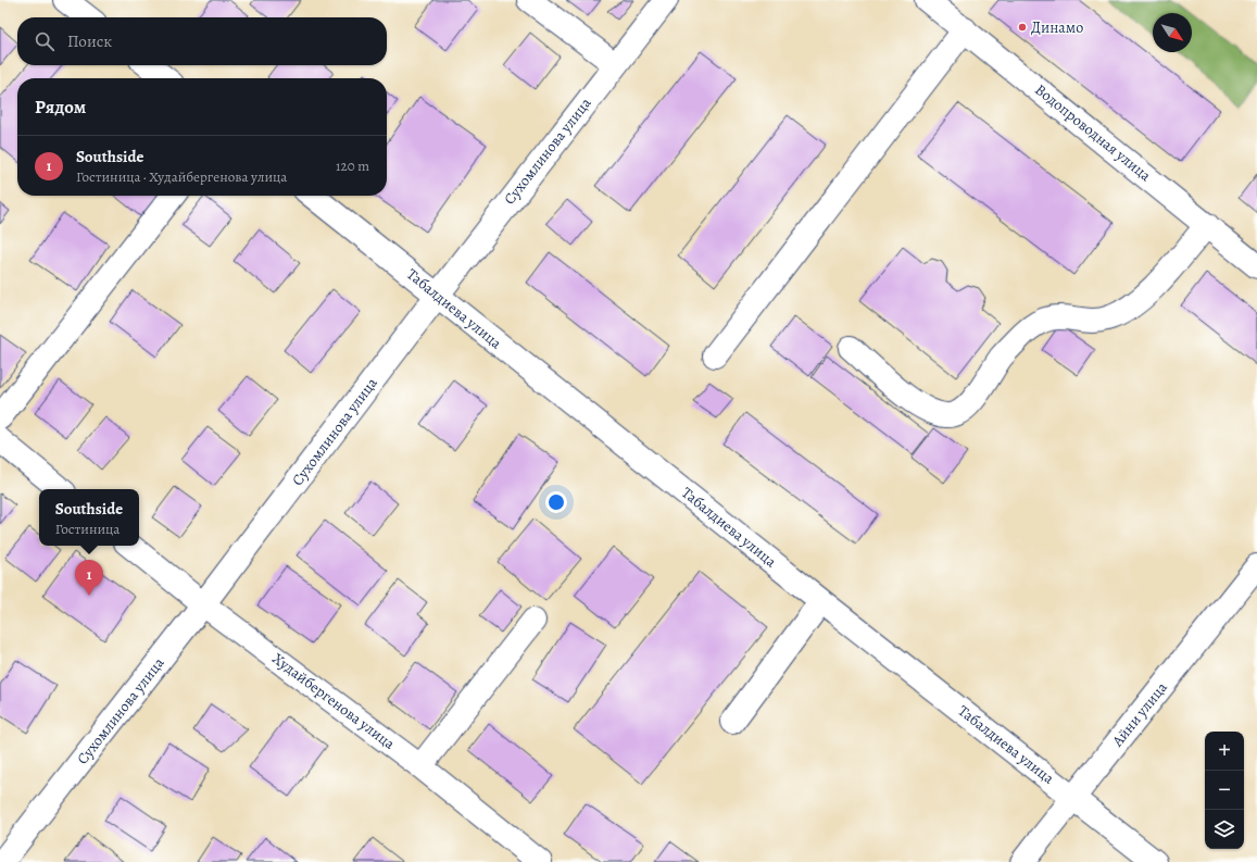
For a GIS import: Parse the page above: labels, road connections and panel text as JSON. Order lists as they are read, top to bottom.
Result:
{
  "streets": {
    "street": [
      "Водопроводная улица",
      "Сухомлинова улица",
      "Табалдиева улица",
      "Худайбергенова улица",
      "Айни улица"
    ]
  },
  "crossings": [
    ["Сухомлинова улица", "Табалдиева улица"],
    ["Сухомлинова улица", "Худайбергенова улица"],
    ["Табалдиева улица", "Айни улица"]
  ],
  "places": ["Динамо"],
  "north": "bottom right",
  "page": {
    "search": "Поиск",
    "heading": "Рядом",
    "list": [
      {
        "mark": "1",
        "name": "Southside",
        "note": "Гостиница · Худайбергенова улица",
        "value": "120 m"
      }
    ],
    "popup": ["Southside", "Гостиница"],
    "pins": "1",
    "map_buttons": ["+", "−"]
  }
}
